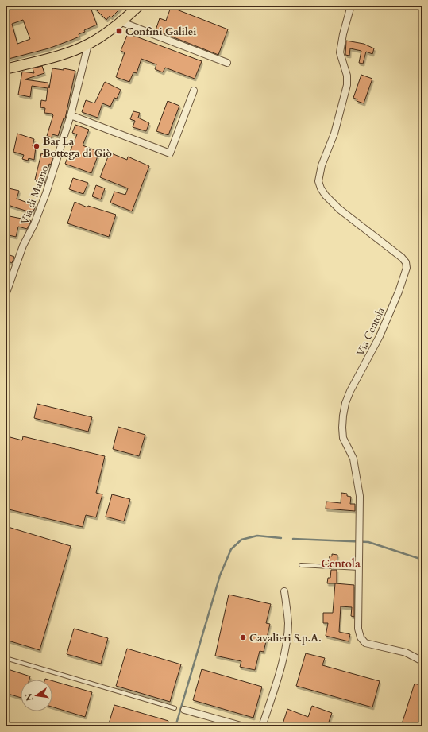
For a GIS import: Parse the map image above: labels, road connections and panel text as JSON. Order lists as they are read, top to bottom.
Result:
{
  "streets": {
    "street": ["Via di Maiano", "Via Centola"]
  },
  "districts": ["Centola"],
  "places": {
    "transit": ["Confini Galilei"],
    "other": ["Bar La Bottega di Giò", "Cavalieri S.p.A."]
  },
  "north": "left"
}
